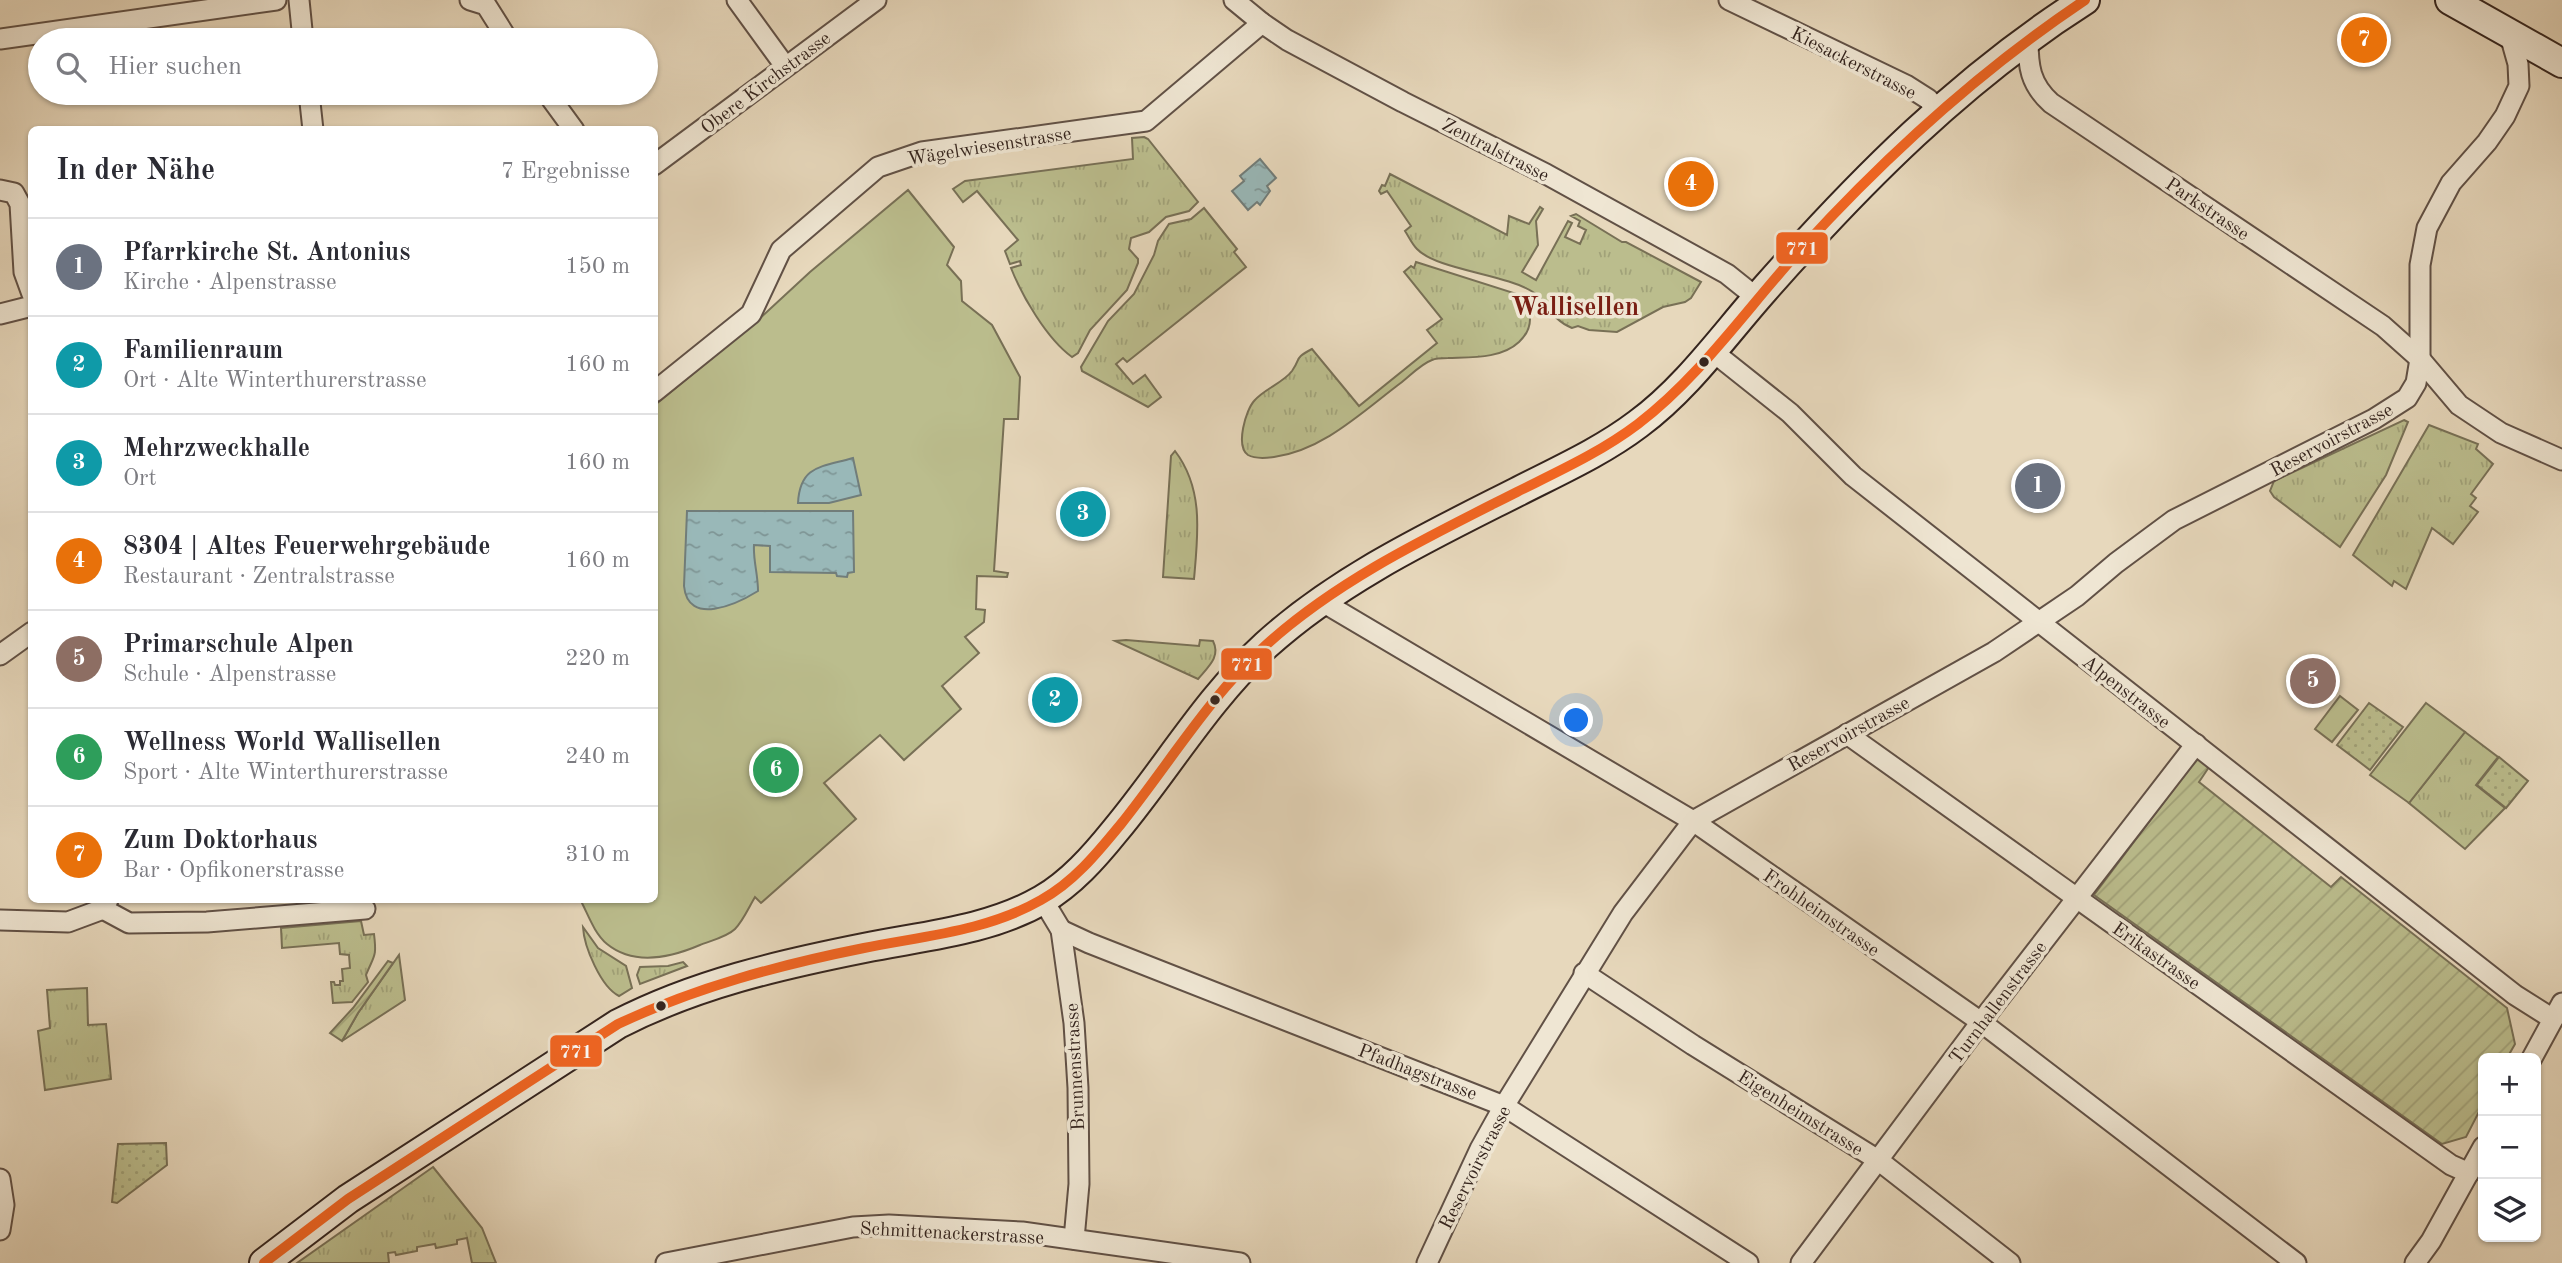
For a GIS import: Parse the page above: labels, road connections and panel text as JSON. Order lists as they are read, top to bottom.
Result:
{
  "streets": {
    "street": [
      "Kiesackerstrasse",
      "Obere Kirchstrasse",
      "Wägelwiesenstrasse",
      "Zentralstrasse",
      "Parkstrasse",
      "Reservoirstrasse",
      "Alpenstrasse",
      "Frohheimstrasse",
      "Erikastrasse",
      "Turnhallenstrasse",
      "Brunnenstrasse",
      "Pfadhagstrasse",
      "Eigenheimstrasse",
      "Schmittenackerstrasse"
    ]
  },
  "crossings": [
    ["Wägelwiesenstrasse", "Zentralstrasse"],
    ["Parkstrasse", "Reservoirstrasse"],
    ["Reservoirstrasse", "Alpenstrasse"],
    ["Reservoirstrasse", "Frohheimstrasse"],
    ["Reservoirstrasse", "Erikastrasse"],
    ["Reservoirstrasse", "Pfadhagstrasse"],
    ["Reservoirstrasse", "Eigenheimstrasse"],
    ["Alpenstrasse", "Turnhallenstrasse"],
    ["Frohheimstrasse", "Turnhallenstrasse"],
    ["Erikastrasse", "Turnhallenstrasse"],
    ["Turnhallenstrasse", "Eigenheimstrasse"],
    ["Brunnenstrasse", "Pfadhagstrasse"],
    ["Brunnenstrasse", "Schmittenackerstrasse"]
  ],
  "districts": ["Wallisellen"],
  "lines": ["transit line 771"],
  "page": {
    "pins": [
      "7",
      "4",
      "1",
      "3",
      "5",
      "2",
      "6"
    ],
    "search": "Hier suchen",
    "heading": ["In der Nähe", "7 Ergebnisse"],
    "list": [
      {
        "mark": "1",
        "name": "Pfarrkirche St. Antonius",
        "note": "Kirche · Alpenstrasse",
        "value": "150 m"
      },
      {
        "mark": "2",
        "name": "Familienraum",
        "note": "Ort · Alte Winterthurerstrasse",
        "value": "160 m"
      },
      {
        "mark": "3",
        "name": "Mehrzweckhalle",
        "note": "Ort",
        "value": "160 m"
      },
      {
        "mark": "4",
        "name": "8304 | Altes Feuerwehrgebäude",
        "note": "Restaurant · Zentralstrasse",
        "value": "160 m"
      },
      {
        "mark": "5",
        "name": "Primarschule Alpen",
        "note": "Schule · Alpenstrasse",
        "value": "220 m"
      },
      {
        "mark": "6",
        "name": "Wellness World Wallisellen",
        "note": "Sport · Alte Winterthurerstrasse",
        "value": "240 m"
      },
      {
        "mark": "7",
        "name": "Zum Doktorhaus",
        "note": "Bar · Opfikonerstrasse",
        "value": "310 m"
      }
    ],
    "map_buttons": ["+", "−"]
  }
}
